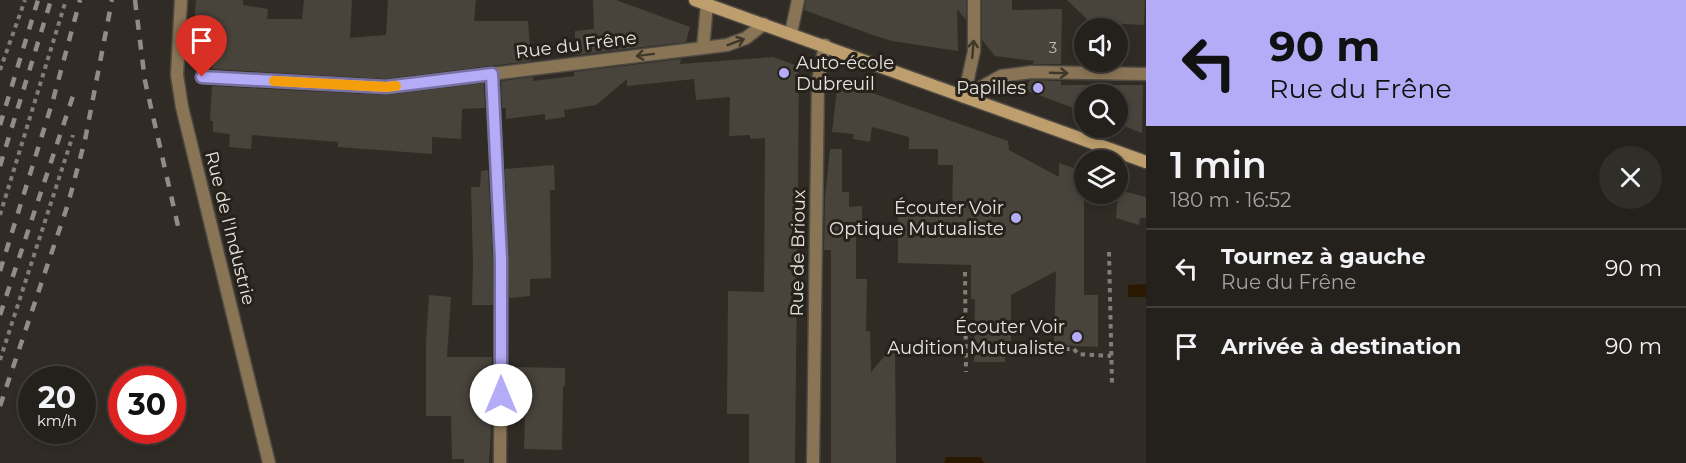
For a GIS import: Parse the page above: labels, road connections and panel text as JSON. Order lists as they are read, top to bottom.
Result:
{
  "streets": {
    "street": ["Rue du Frêne", "Rue de l'Industrie", "Rue de Brioux"]
  },
  "places": [
    "Auto-école Dubreuil",
    "Papilles",
    "Écouter Voir Optique Mutualiste",
    "Écouter Voir Audition Mutualiste"
  ],
  "house_numbers": ["3"],
  "page": {
    "turn": ["90 m", "Rue du Frêne"],
    "heading": ["1 min", "180 m · 16:52"],
    "list": [
      {
        "name": "Tournez à gauche",
        "note": "Rue du Frêne",
        "value": "90 m"
      },
      {
        "name": "Arrivée à destination",
        "value": "90 m"
      }
    ],
    "speed": "20 km/h",
    "limit": "30"
  }
}
